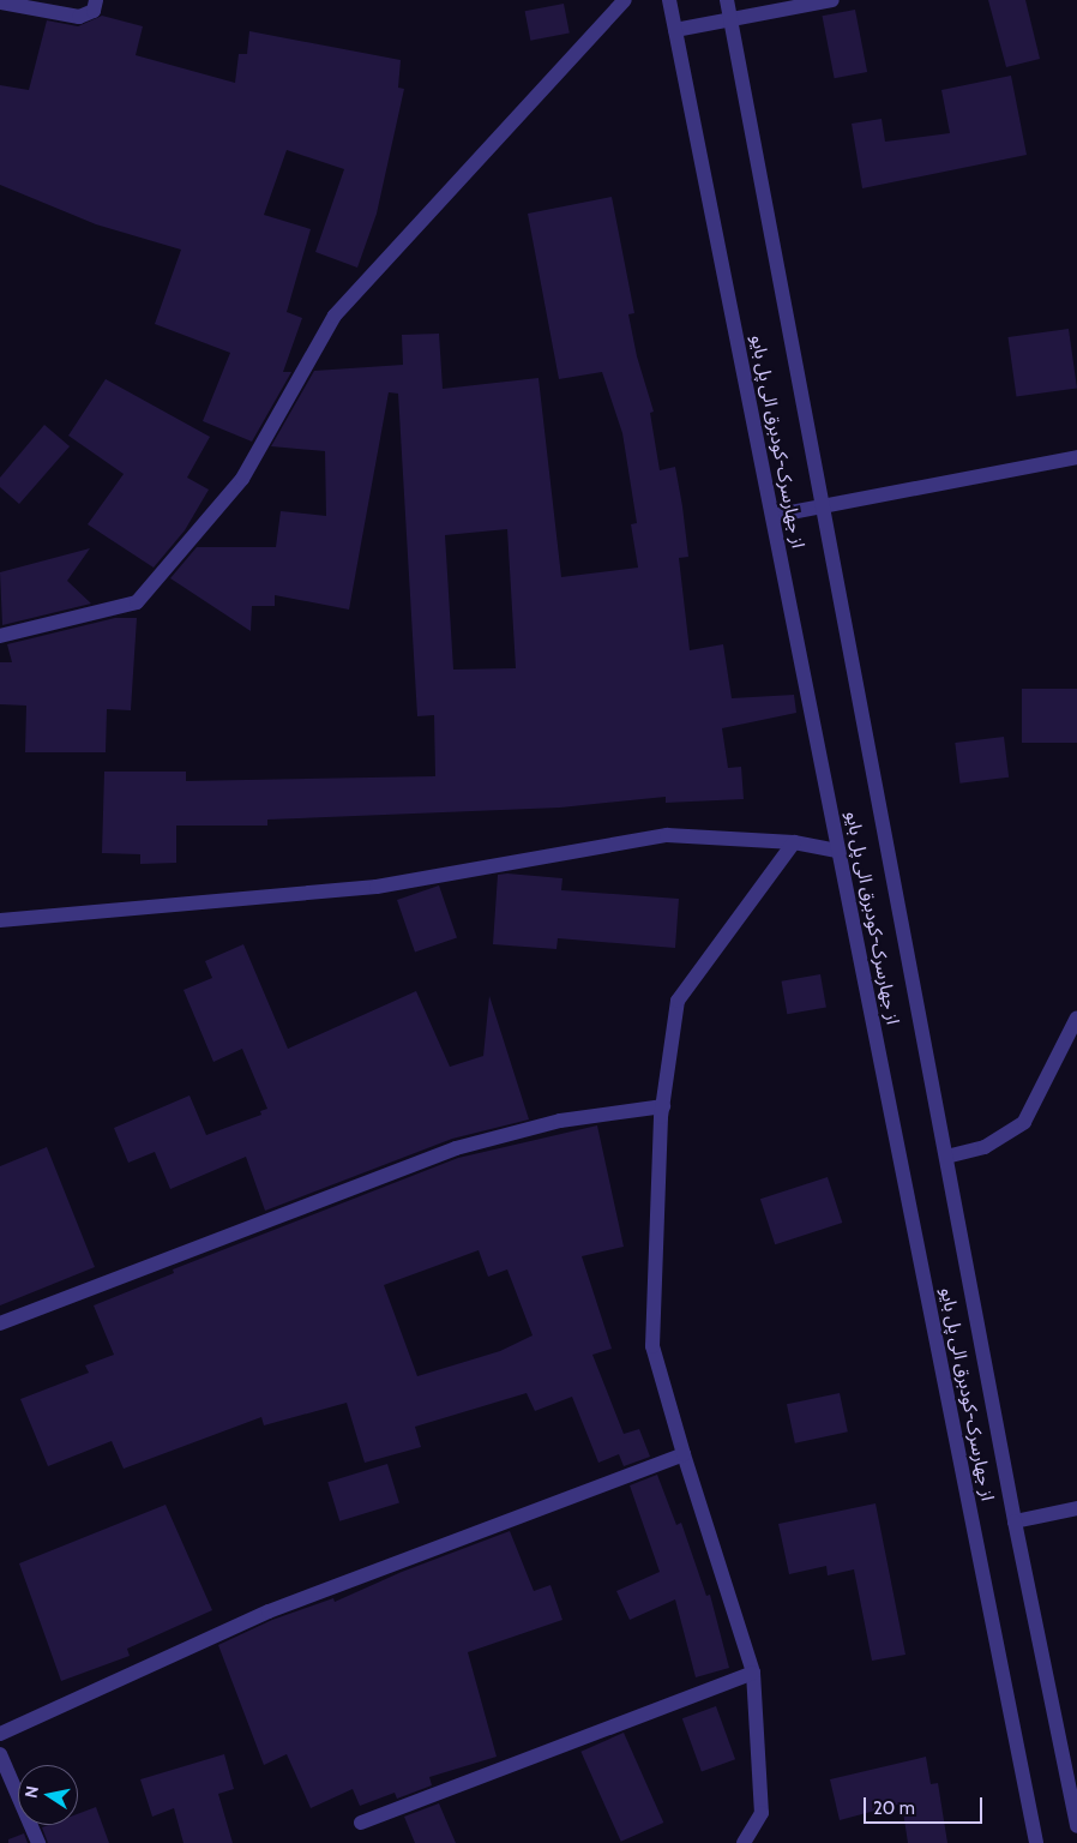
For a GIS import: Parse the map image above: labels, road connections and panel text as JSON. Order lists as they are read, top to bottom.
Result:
{
  "streets": {
    "street": ["از جهارسرک-کودبرق الی پل بایو"]
  },
  "scale_bar": "20 m",
  "north": "left"
}
